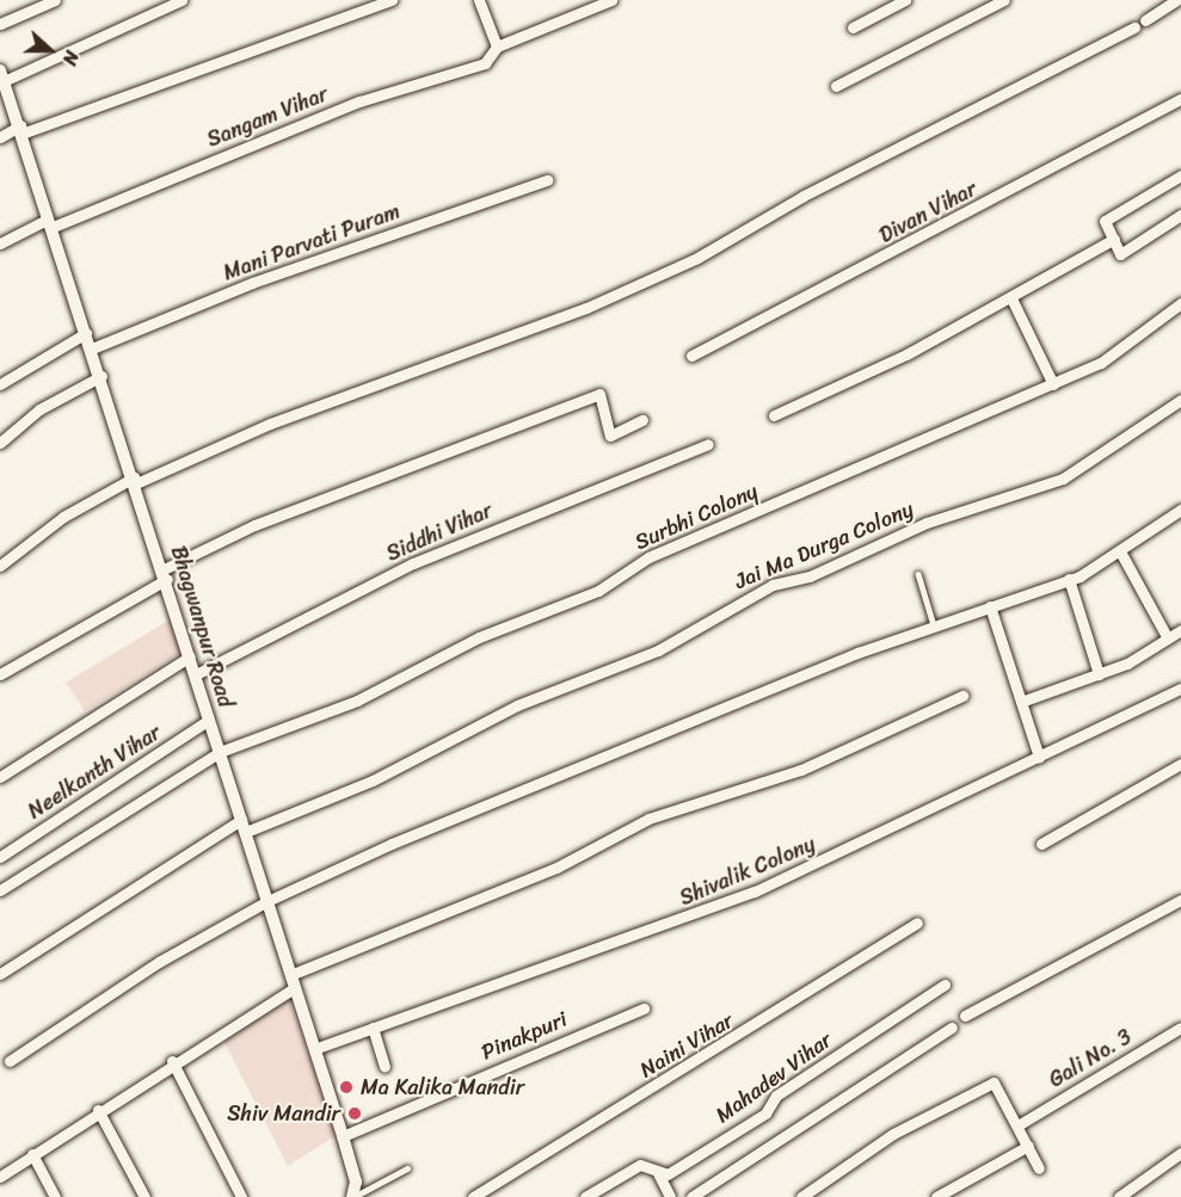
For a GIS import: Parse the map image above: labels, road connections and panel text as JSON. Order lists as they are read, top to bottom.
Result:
{
  "streets": {
    "street": [
      "Sangam Vihar",
      "Divan Vihar",
      "Mani Parvati Puram",
      "Surbhi Colony",
      "Siddhi Vihar",
      "Jai Ma Durga Colony",
      "Bhagwanpur Road",
      "Neelkanth Vihar",
      "Shivalik Colony",
      "Pinakpuri",
      "Naini Vihar",
      "Gali No. 3",
      "Mahadev Vihar"
    ]
  },
  "crossings": [
    ["Sangam Vihar", "Bhagwanpur Road"],
    ["Mani Parvati Puram", "Bhagwanpur Road"],
    ["Surbhi Colony", "Bhagwanpur Road"],
    ["Siddhi Vihar", "Bhagwanpur Road"],
    ["Jai Ma Durga Colony", "Bhagwanpur Road"],
    ["Bhagwanpur Road", "Neelkanth Vihar"],
    ["Bhagwanpur Road", "Shivalik Colony"],
    ["Bhagwanpur Road", "Pinakpuri"]
  ],
  "places": ["Ma Kalika Mandir", "Shiv Mandir"],
  "north": "right"
}
